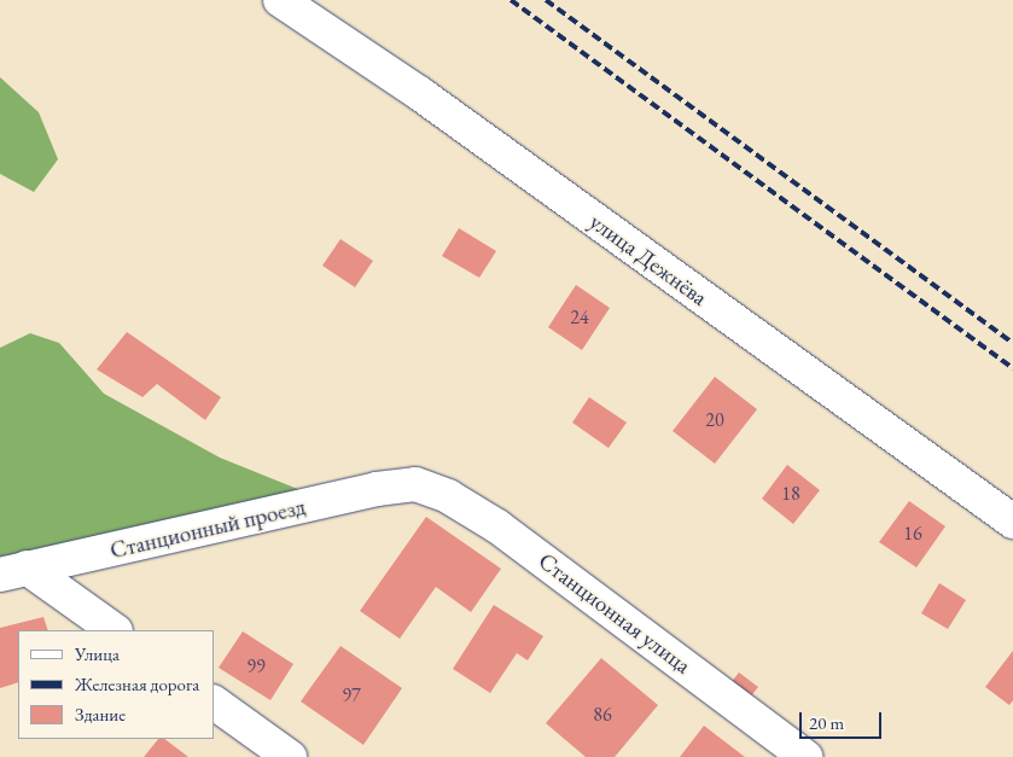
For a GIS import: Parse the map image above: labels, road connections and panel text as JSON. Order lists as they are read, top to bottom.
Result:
{
  "streets": {
    "street": ["улица Дежнёва", "Станционный проезд", "Станционная улица"]
  },
  "crossings": [
    ["Станционный проезд", "Станционная улица"]
  ],
  "house_numbers": [
    "24",
    "20",
    "18",
    "16",
    "99",
    "97",
    "86"
  ],
  "legend": ["Улица", "Железная дорога", "Здание"],
  "scale_bar": "20 m"
}
